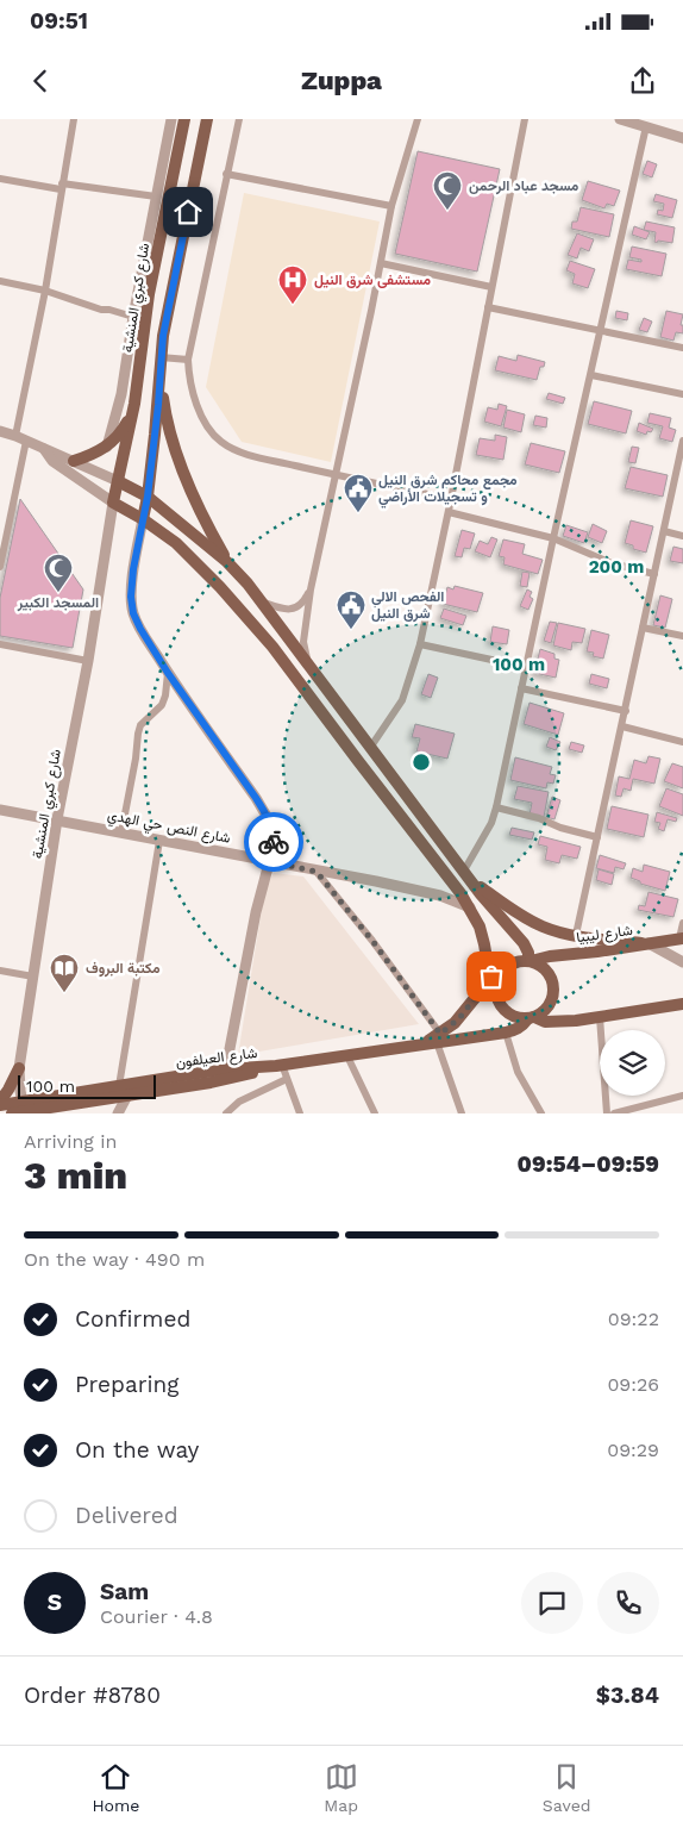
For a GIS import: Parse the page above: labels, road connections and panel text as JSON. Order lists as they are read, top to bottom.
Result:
{
  "streets": {
    "main road": ["شارع كبري المنشية", "شارع ليبيا", "شارع العيلفون"],
    "street": ["شارع النص حي الهدي"]
  },
  "crossings": [
    ["شارع كبري المنشية", "شارع النص حي الهدي"],
    ["شارع كبري المنشية", "شارع العيلفون"]
  ],
  "places": {
    "mosque": ["مسجد عباد الرحمن", "المسجد الكبير"],
    "hospital": ["مستشفى شرق النيل"],
    "public building": ["مجمع محاكم شرق النيل و تسجيلات الأراضي", "الفحص الالي شرق النيل"],
    "library": ["مكتبة البروف"]
  },
  "scale_bar": "100 m",
  "page": {
    "status": "09:51",
    "header": "Zuppa",
    "scale": "100 m",
    "heading": ["3 min", "Arriving in", "09:54–09:59"],
    "panel": [
      "Sam",
      "Courier · 4.8",
      "Order #8780",
      "$3.84"
    ],
    "bar": "On the way · 490 m",
    "list": [
      ["Confirmed", "09:22"],
      ["Preparing", "09:26"],
      ["On the way", "09:29"],
      "Delivered"
    ],
    "round": "S",
    "tabs": ["Home", "Map", "Saved"]
  },
  "rings": ["200 m", "100 m"]
}
